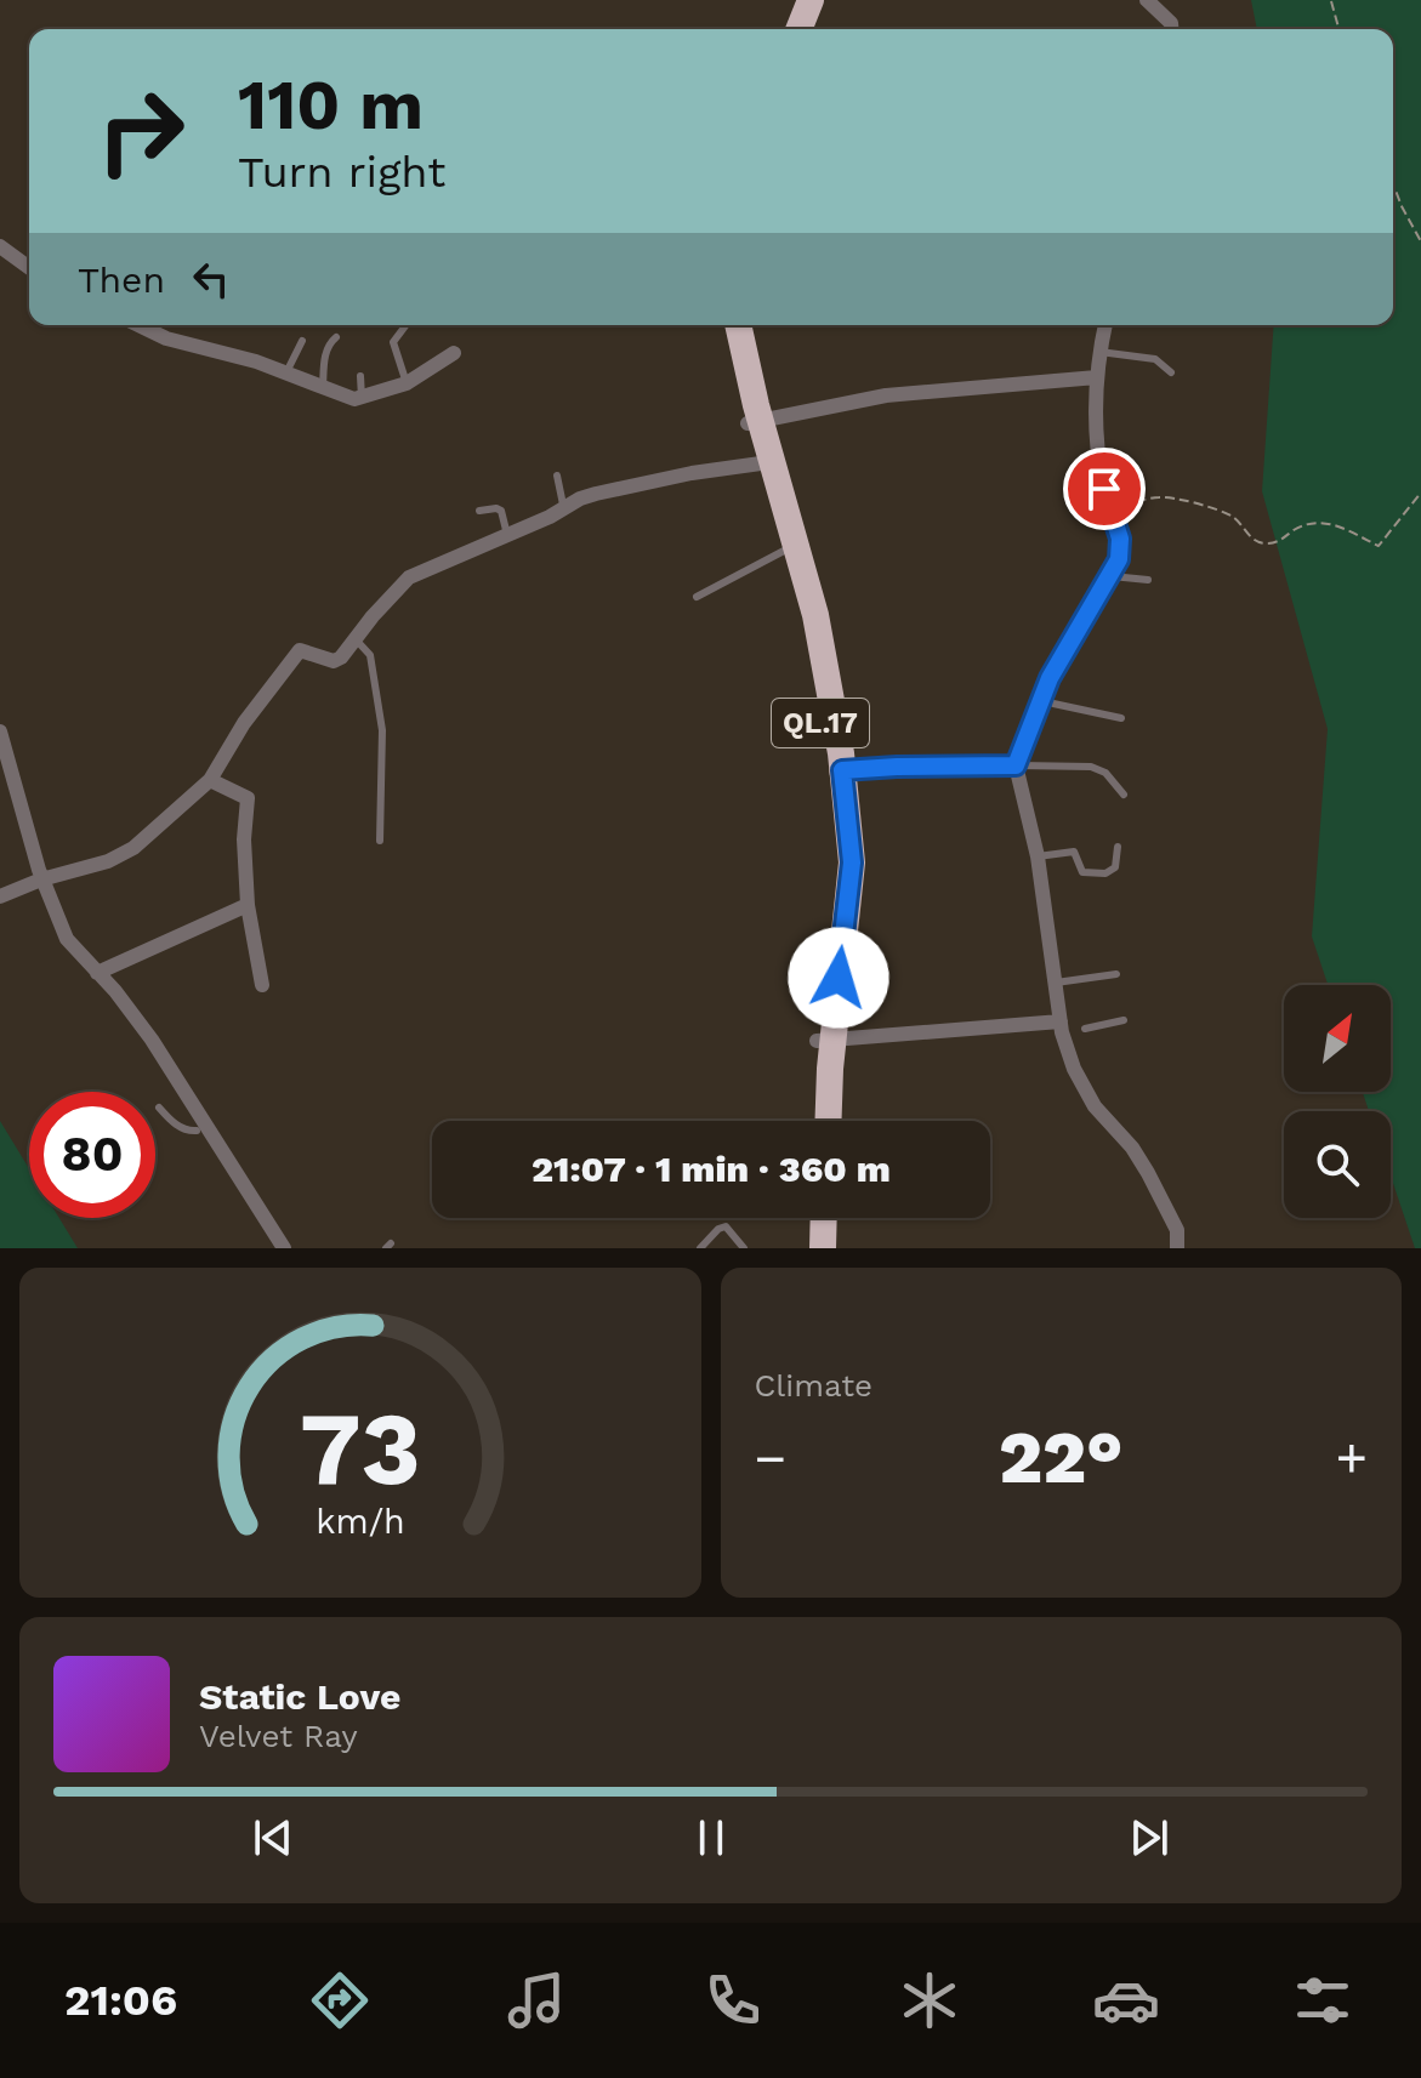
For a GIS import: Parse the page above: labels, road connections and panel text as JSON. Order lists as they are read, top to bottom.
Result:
{
  "streets": {
    "highway": ["QL.17"]
  },
  "north": "top right",
  "page": {
    "turn": ["110 m", "Turn right"],
    "then": "Then",
    "limit": "80",
    "trip": "21:07 · 1 min · 360 m",
    "tile": "Climate",
    "heat": ["−", "22°", "+"],
    "song": ["Static Love", "Velvet Ray"],
    "tabs": "21:06",
    "gauge": ["73", "km/h"]
  }
}
